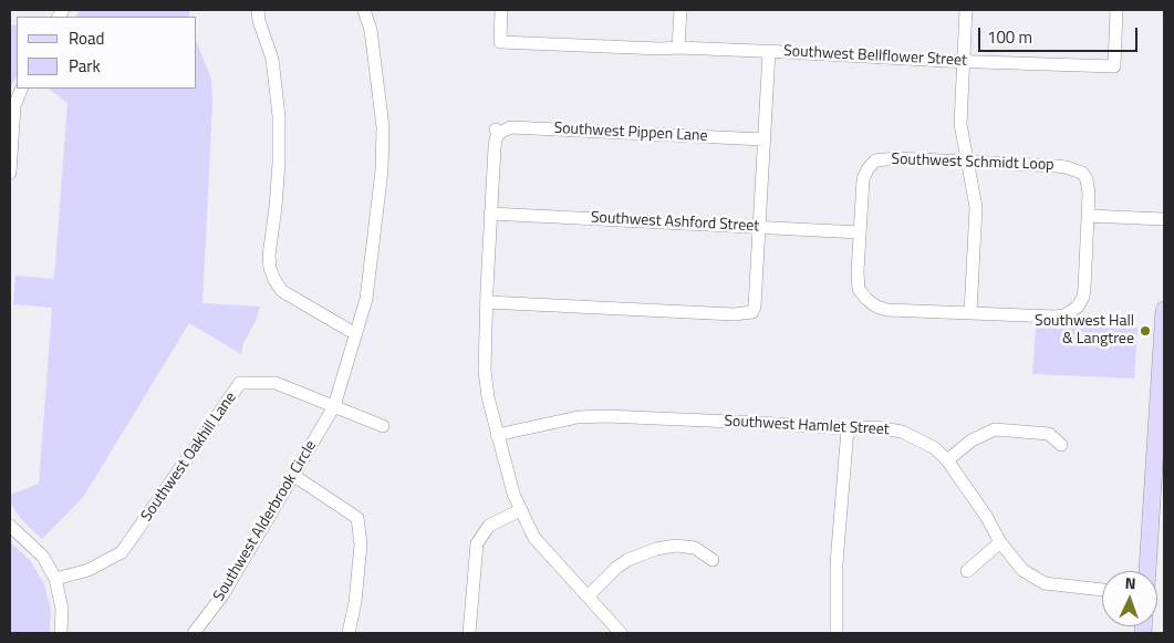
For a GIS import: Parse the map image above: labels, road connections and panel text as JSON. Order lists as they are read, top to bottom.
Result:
{
  "streets": {
    "street": [
      "Southwest Bellflower Street",
      "Southwest Pippen Lane",
      "Southwest Schmidt Loop",
      "Southwest Ashford Street",
      "Southwest Hamlet Street",
      "Southwest Oakhill Lane",
      "Southwest Alderbrook Circle"
    ]
  },
  "crossings": [
    ["Southwest Pippen Lane", "Southwest Ashford Street"],
    ["Southwest Schmidt Loop", "Southwest Ashford Street"],
    ["Southwest Oakhill Lane", "Southwest Alderbrook Circle"]
  ],
  "places": ["Southwest Hall & Langtree"],
  "legend": ["Road", "Park"],
  "scale_bar": "100 m",
  "north": "top"
}
